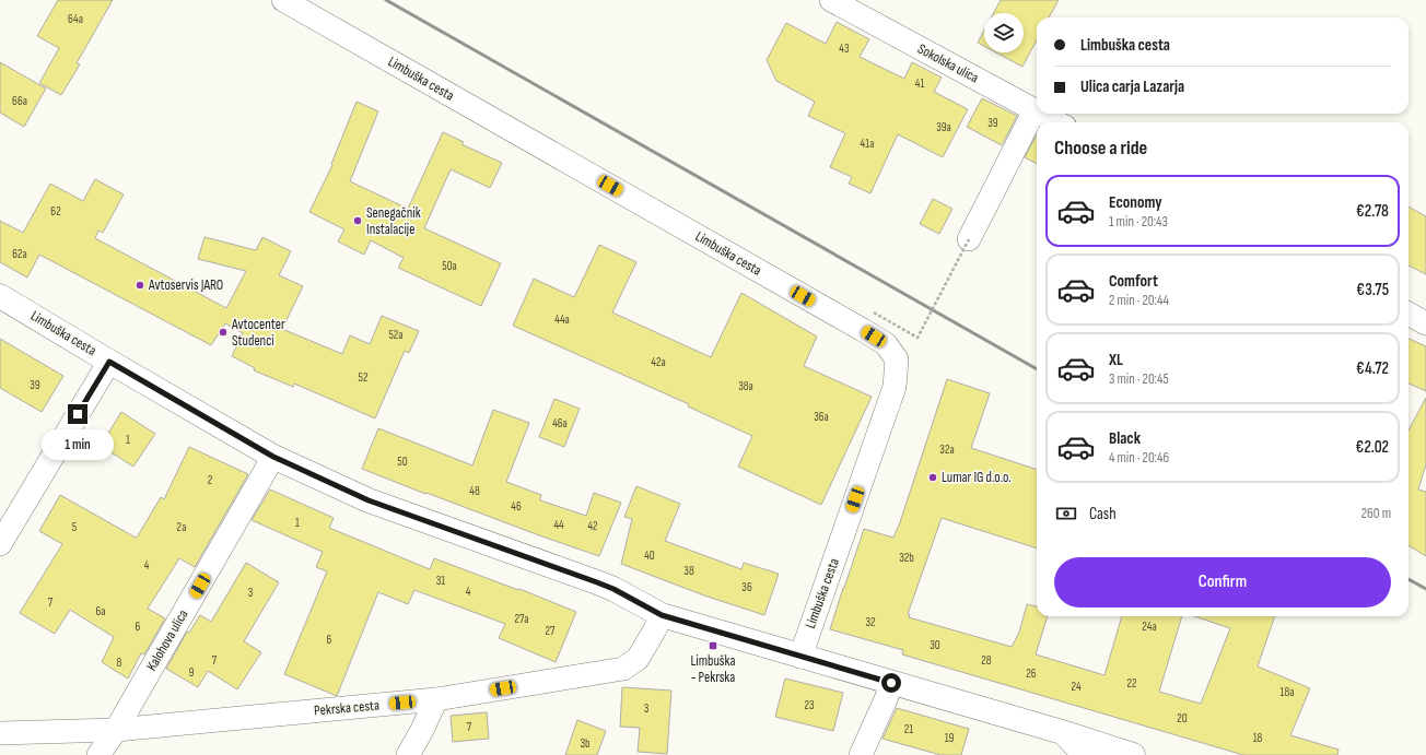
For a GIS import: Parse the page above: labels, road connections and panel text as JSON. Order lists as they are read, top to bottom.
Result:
{
  "streets": {
    "main road": ["Limbuška cesta"],
    "street": ["Sokolska ulica", "Kalohova ulica", "Pekrska cesta"]
  },
  "crossings": [
    ["Limbuška cesta", "Kalohova ulica"],
    ["Limbuška cesta", "Pekrska cesta"],
    ["Kalohova ulica", "Pekrska cesta"]
  ],
  "places": {
    "other": [
      "Senegačnik Instalacije",
      "Avtoservis JARO",
      "Avtocenter Studenci",
      "Lumar IG d.o.o."
    ],
    "transit": ["Limbuška - Pekrska"]
  },
  "house_numbers": [
    "64a",
    "43",
    "41",
    "66a",
    "39",
    "39a",
    "41a",
    "62",
    "62a",
    "50a",
    "44a",
    "52a",
    "42a",
    "52",
    "39",
    "38a",
    "36a",
    "46a",
    "1",
    "32a",
    "50",
    "2",
    "48",
    "46",
    "1",
    "44",
    "42",
    "5",
    "2a",
    "40",
    "32b",
    "4",
    "38",
    "31",
    "36",
    "4",
    "3",
    "7",
    "6a",
    "27a",
    "32",
    "6",
    "24a",
    "27",
    "6",
    "30",
    "7",
    "28",
    "8",
    "9",
    "26",
    "22",
    "24",
    "18a",
    "23",
    "3",
    "20",
    "7",
    "21",
    "19",
    "18",
    "3b"
  ],
  "page": {
    "banner": ["Limbuška cesta", "Ulica carja Lazarja"],
    "heading": "Choose a ride",
    "list": [
      {
        "name": "Economy",
        "note": "1 min · 20:43",
        "value": "€2.78"
      },
      {
        "name": "Comfort",
        "note": "2 min · 20:44",
        "value": "€3.75"
      },
      {
        "name": "XL",
        "note": "3 min · 20:45",
        "value": "€4.72"
      },
      {
        "name": "Black",
        "note": "4 min · 20:46",
        "value": "€2.02"
      }
    ],
    "bubble": "1 min",
    "pay": ["Cash", "260 m"],
    "buttons": "Confirm"
  }
}
